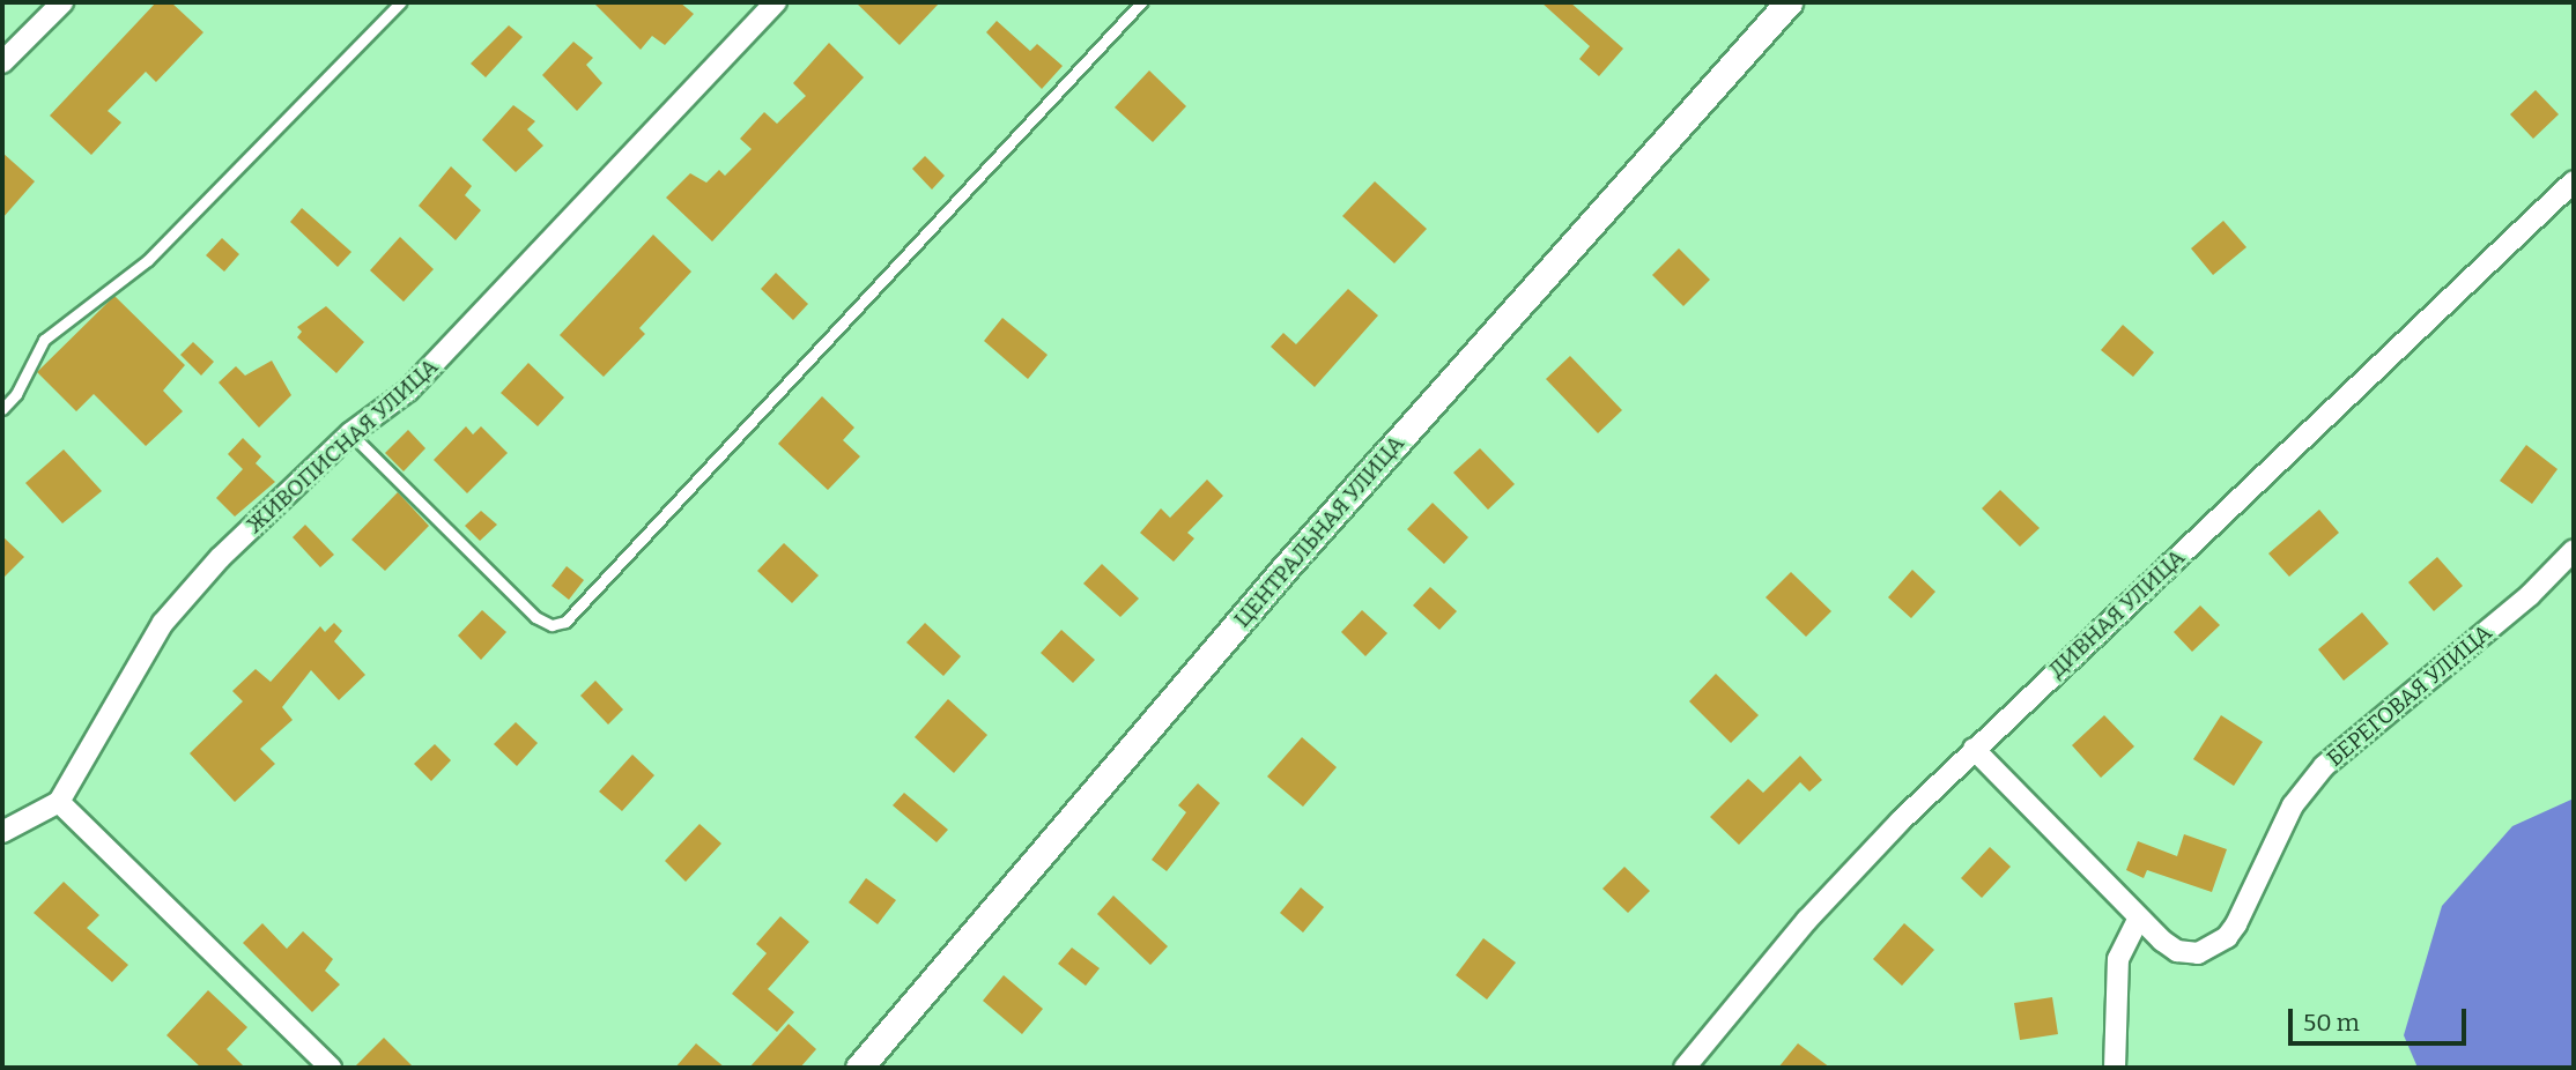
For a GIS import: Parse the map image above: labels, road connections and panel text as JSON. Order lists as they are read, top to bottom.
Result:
{
  "streets": {
    "street": [
      "ЖИВОПИСНАЯ УЛИЦА",
      "ЦЕНТРАЛЬНАЯ УЛИЦА",
      "ДИВНАЯ УЛИЦА",
      "БЕРЕГОВАЯ УЛИЦА"
    ]
  },
  "crossings": [
    ["ДИВНАЯ УЛИЦА", "БЕРЕГОВАЯ УЛИЦА"]
  ],
  "scale_bar": "50 m"
}
